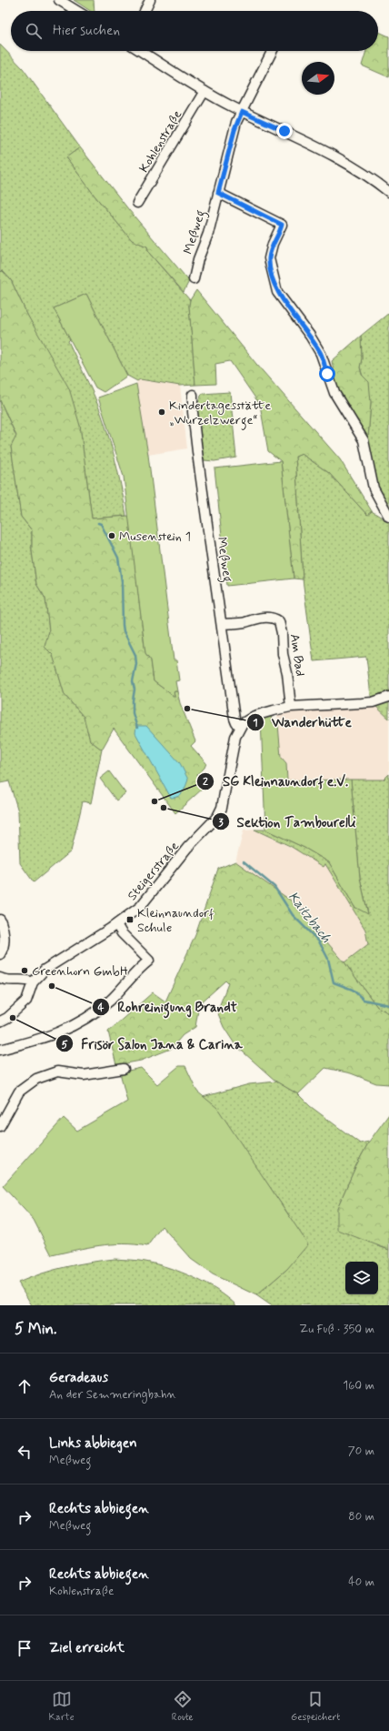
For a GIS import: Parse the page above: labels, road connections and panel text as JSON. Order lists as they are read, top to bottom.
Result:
{
  "streets": {
    "street": [
      "Kohlenstraße",
      "Meßweg",
      "Am Bad",
      "Steigerstraße"
    ]
  },
  "crossings": [
    ["Meßweg", "Am Bad"],
    ["Meßweg", "Steigerstraße"]
  ],
  "water": ["Kaitzbach"],
  "places": {
    "other": [
      "Kindertagesstätte „Wurzelzwerge“",
      "Musenstein 1",
      "Wanderhütte",
      "SG Kleinnaundorf e.V.",
      "Sektion Tambourelli",
      "Greenhorn GmbH",
      "Rohreinigung Brandt",
      "Frisör Salon Jana & Carina"
    ],
    "transit": ["Kleinnaundorf Schule"]
  },
  "north": "right",
  "page": {
    "search": "Hier suchen",
    "heading": ["5 Min.", "Zu Fuß · 350 m"],
    "list": [
      ["Geradeaus", "An der Semmeringbahn", "160 m"],
      ["Links abbiegen", "Meßweg", "70 m"],
      ["Rechts abbiegen", "Meßweg", "80 m"],
      ["Rechts abbiegen", "Kohlenstraße", "40 m"],
      "Ziel erreicht"
    ],
    "nav": ["Karte", "Route", "Gespeichert"]
  }
}
